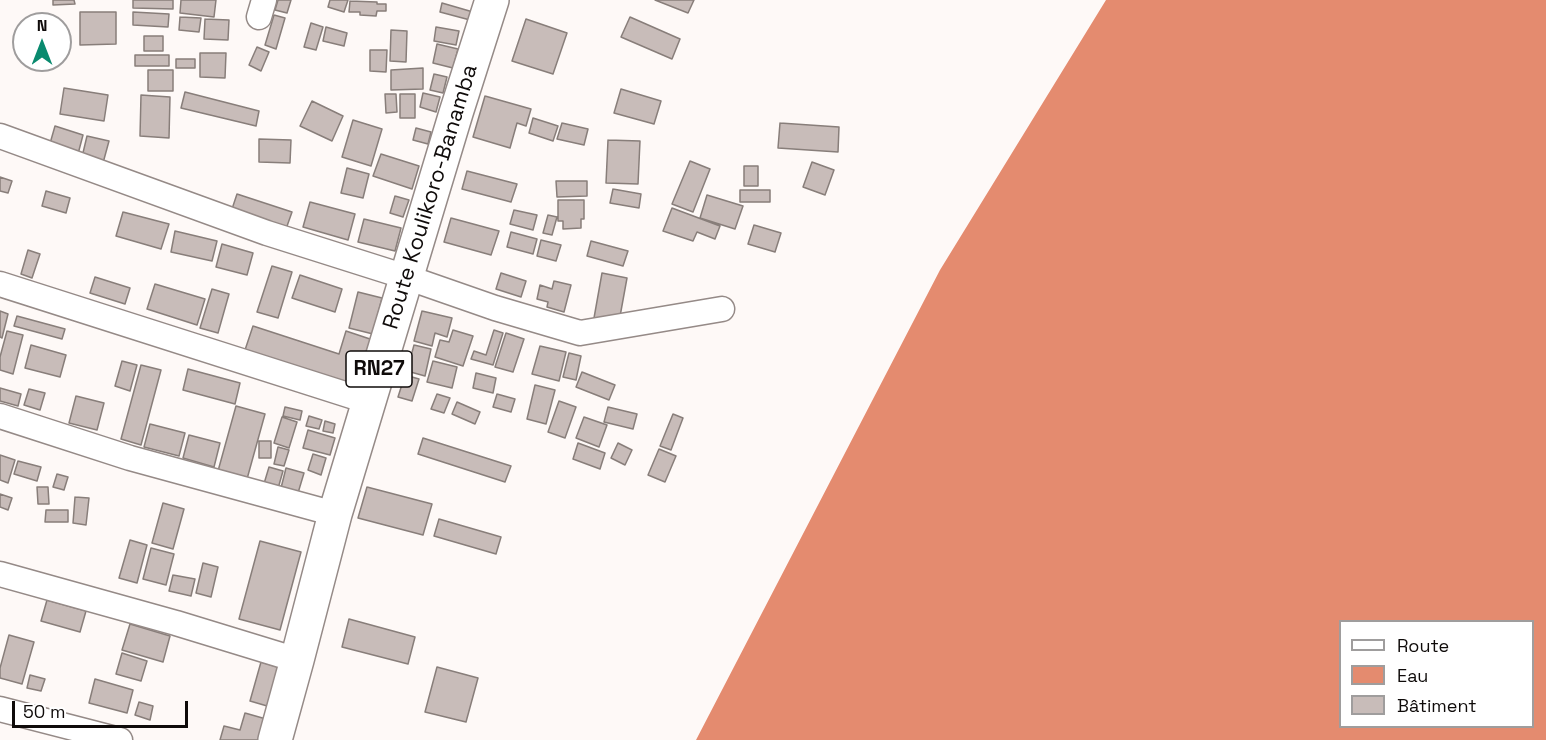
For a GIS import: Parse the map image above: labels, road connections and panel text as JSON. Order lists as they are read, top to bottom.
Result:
{
  "streets": {
    "main road": ["Route Koulikoro-Banamba", "RN27"]
  },
  "legend": ["Route", "Eau", "Bâtiment"],
  "scale_bar": "50 m",
  "north": "top"
}
